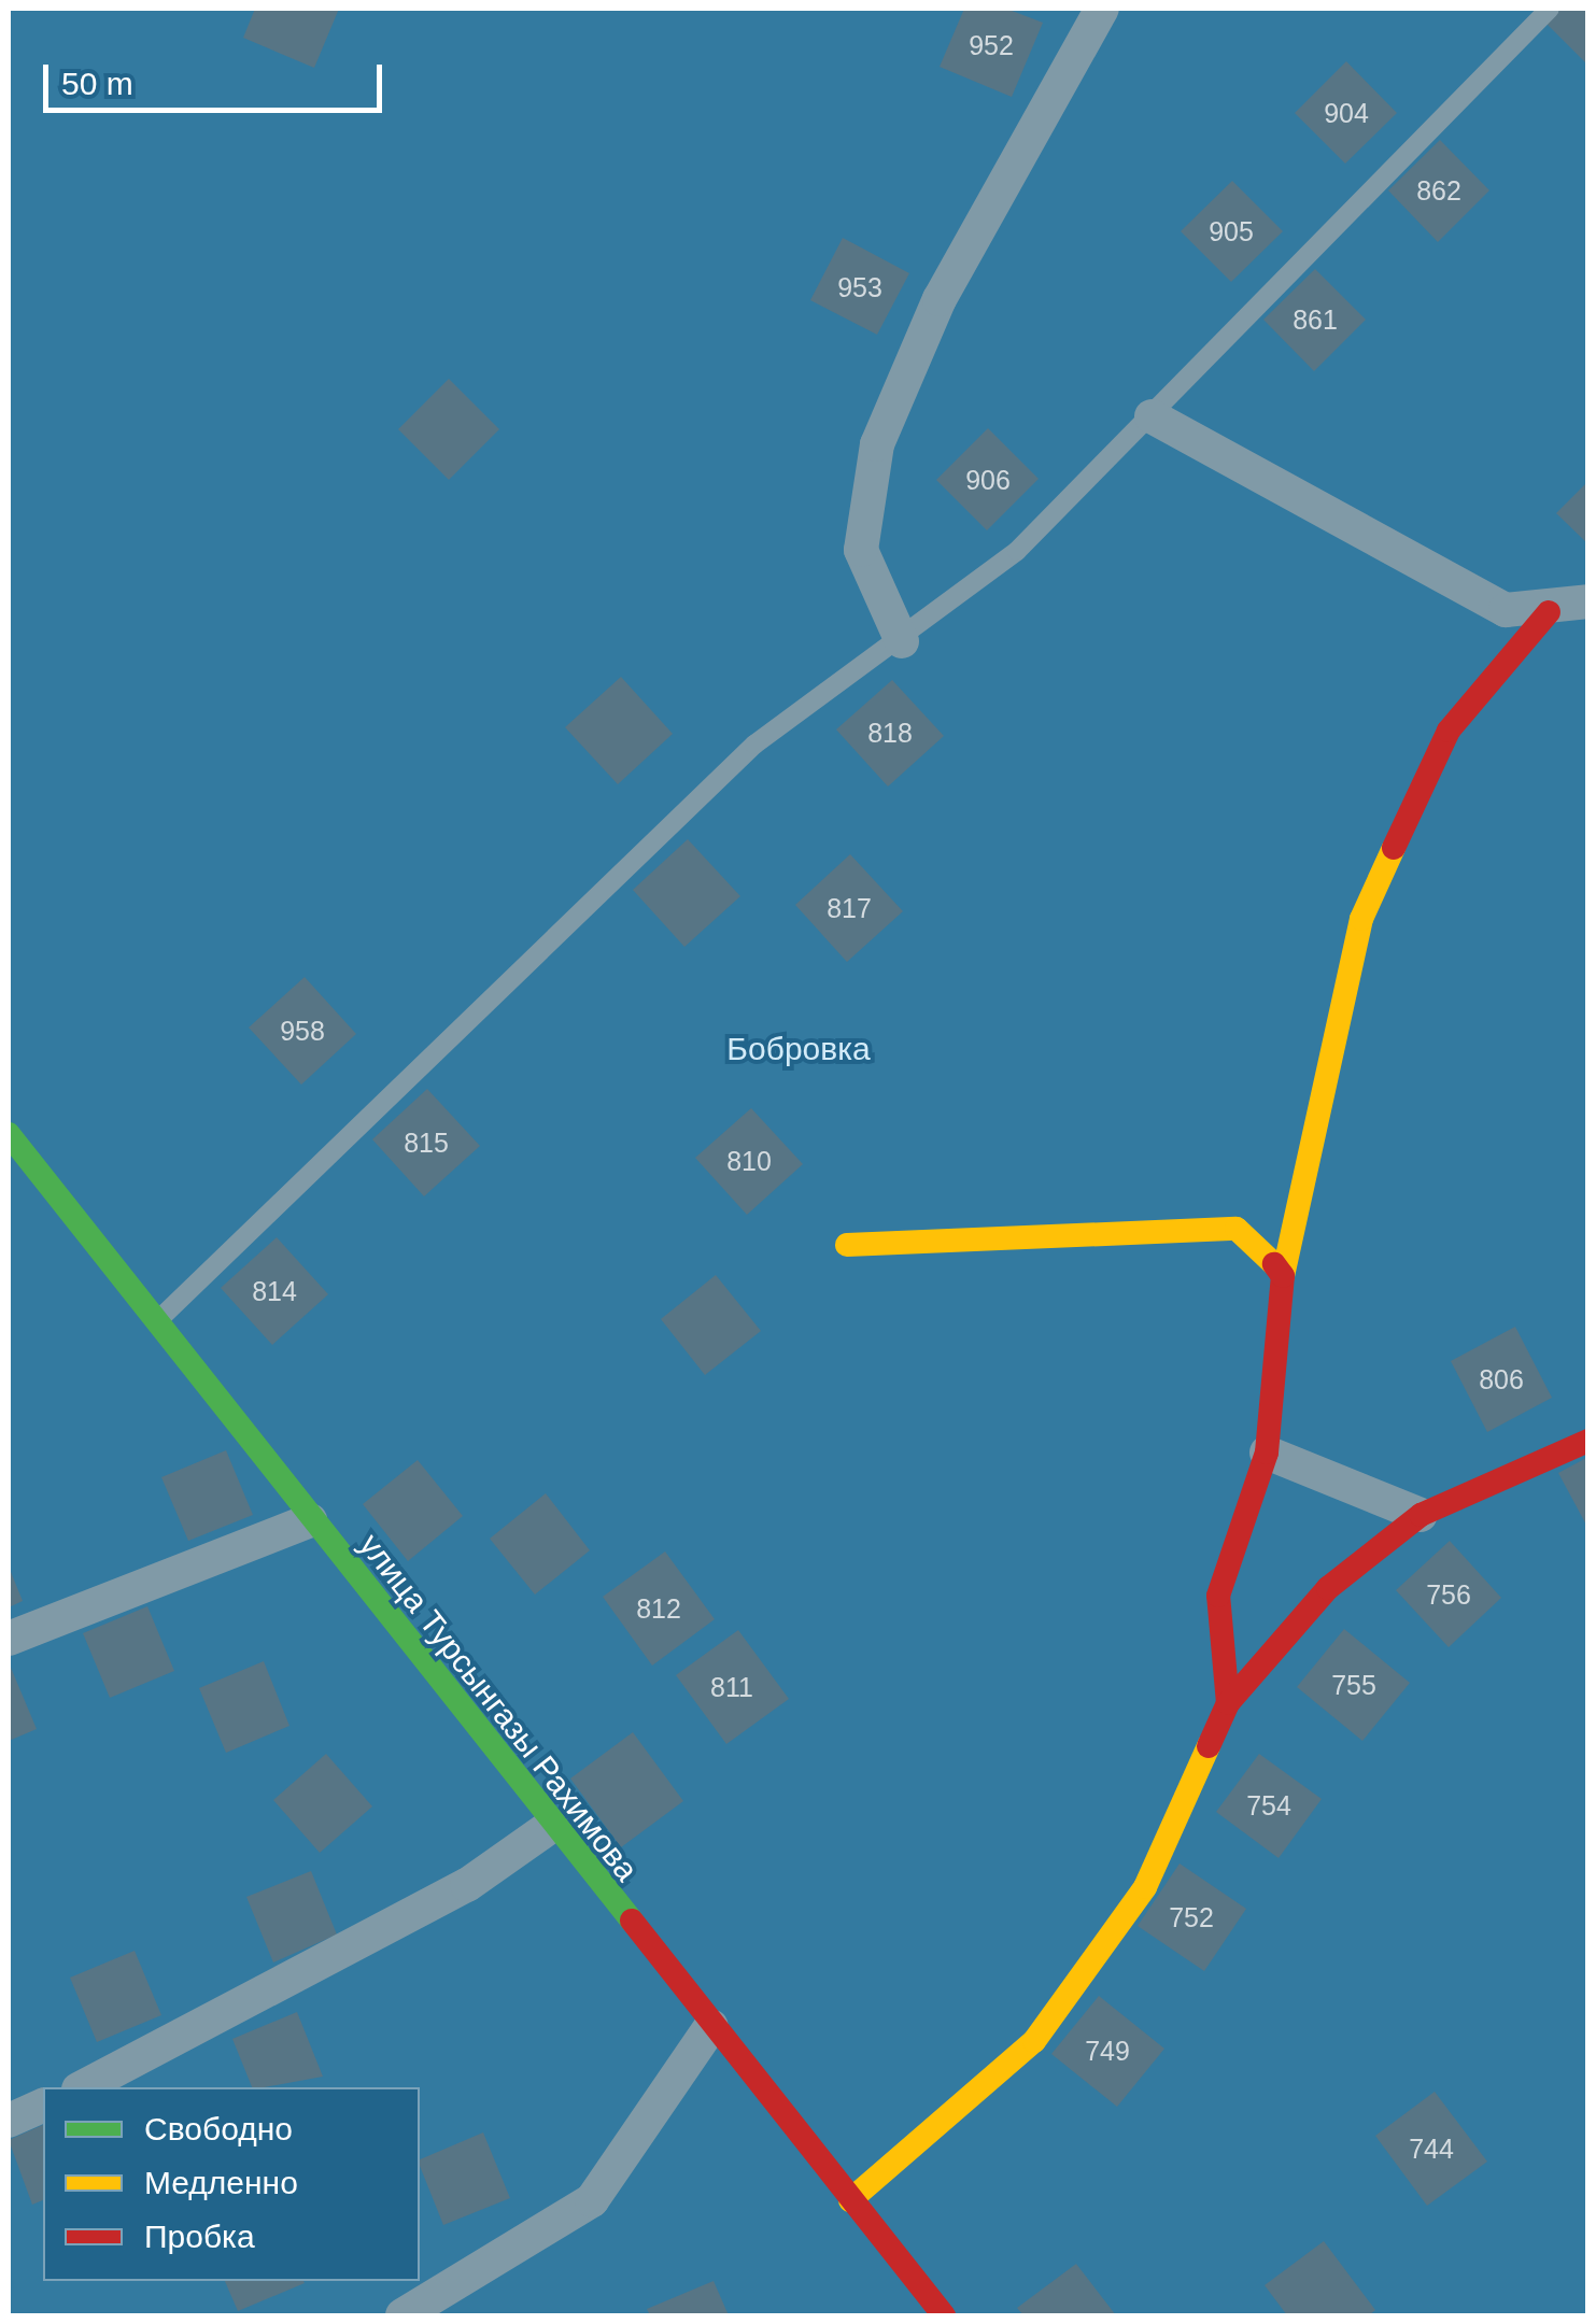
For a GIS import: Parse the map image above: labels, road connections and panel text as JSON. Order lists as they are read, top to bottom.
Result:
{
  "streets": {
    "street": ["улица Турсынгазы Рахимова"]
  },
  "parks": ["Бобровка"],
  "house_numbers": [
    "952",
    "904",
    "862",
    "905",
    "953",
    "861",
    "906",
    "818",
    "817",
    "958",
    "815",
    "810",
    "814",
    "806",
    "756",
    "812",
    "755",
    "811",
    "754",
    "752",
    "749",
    "744"
  ],
  "legend": ["Свободно", "Медленно", "Пробка"],
  "scale_bar": "50 m"
}
